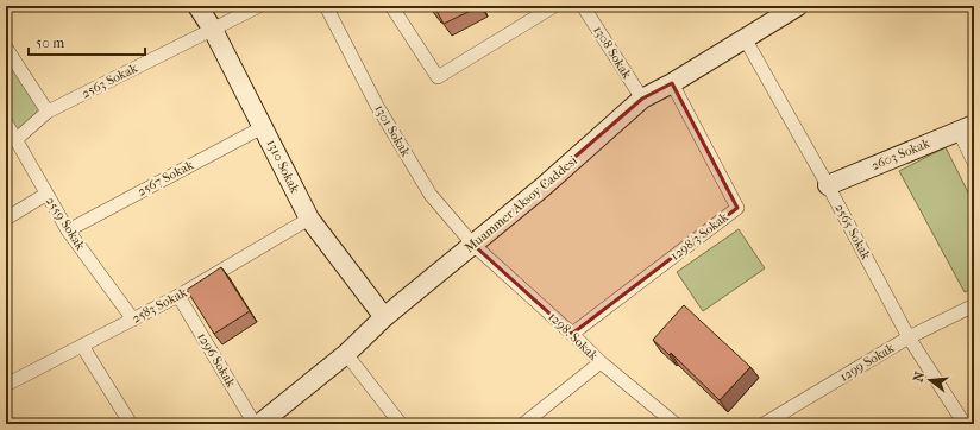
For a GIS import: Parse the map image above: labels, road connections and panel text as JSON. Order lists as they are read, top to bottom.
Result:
{
  "streets": {
    "street": [
      "1308 Sokak",
      "2563 Sokak",
      "1301 Sokak",
      "2603 Sokak",
      "1310 Sokak",
      "2567 Sokak",
      "Muammer Aksoy Caddesi",
      "2559 Sokak",
      "2565 Sokak",
      "1298/3 Sokak",
      "2583 Sokak",
      "1298. Sokak",
      "1296 Sokak",
      "1299 Sokak"
    ]
  },
  "crossings": [
    ["1308 Sokak", "Muammer Aksoy Caddesi"],
    ["2563 Sokak", "1310 Sokak"],
    ["2563 Sokak", "2559 Sokak"],
    ["1301 Sokak", "Muammer Aksoy Caddesi"],
    ["1301 Sokak", "1298. Sokak"],
    ["2603 Sokak", "2565 Sokak"],
    ["1310 Sokak", "2567 Sokak"],
    ["1310 Sokak", "Muammer Aksoy Caddesi"],
    ["1310 Sokak", "2583 Sokak"],
    ["2567 Sokak", "2559 Sokak"],
    ["Muammer Aksoy Caddesi", "2565 Sokak"],
    ["Muammer Aksoy Caddesi", "1298/3 Sokak"],
    ["Muammer Aksoy Caddesi", "1298. Sokak"],
    ["2559 Sokak", "2583 Sokak"],
    ["2565 Sokak", "1299 Sokak"],
    ["1298/3 Sokak", "1298. Sokak"],
    ["2583 Sokak", "1296 Sokak"]
  ],
  "scale_bar": "50 m",
  "north": "left"
}
